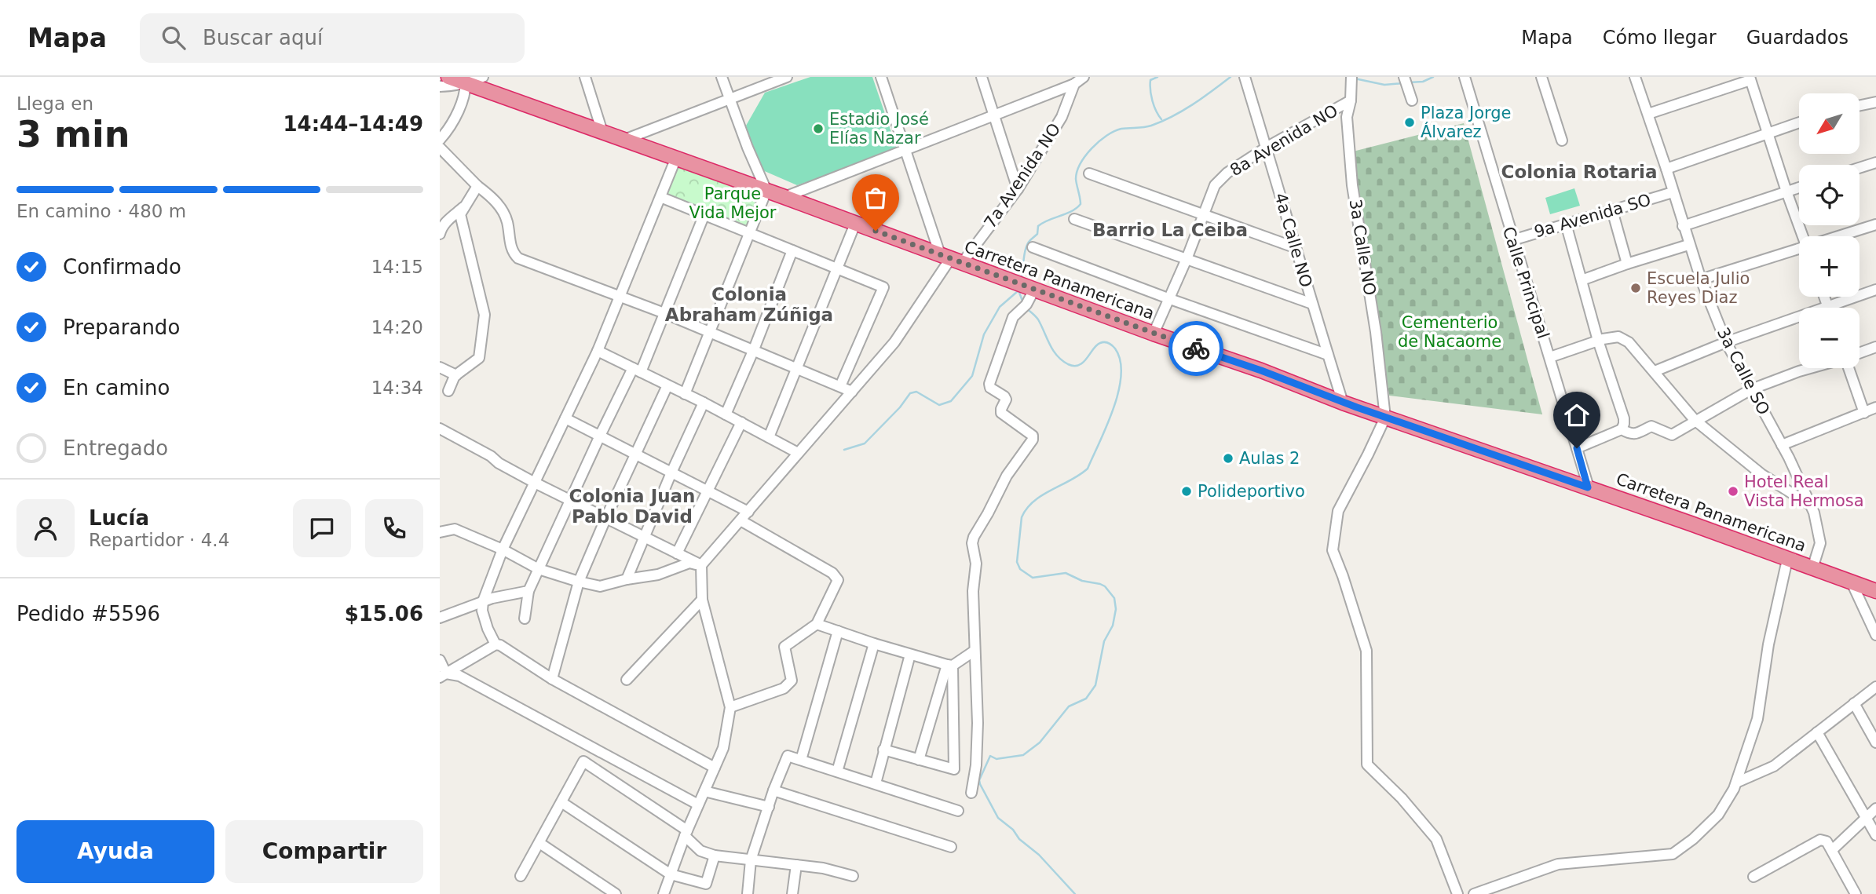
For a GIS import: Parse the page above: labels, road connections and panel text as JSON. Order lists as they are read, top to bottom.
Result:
{
  "streets": {
    "highway": ["Carretera Panamericana"],
    "street": [
      "8a Avenida NO",
      "7a Avenida NO",
      "9a Avenida SO",
      "4a Calle NO",
      "3a Calle NO",
      "Calle Principal",
      "3a Calle SO"
    ]
  },
  "crossings": [
    ["8a Avenida NO", "4a Calle NO"],
    ["8a Avenida NO", "3a Calle NO"],
    ["8a Avenida NO", "Carretera Panamericana"],
    ["7a Avenida NO", "Carretera Panamericana"],
    ["9a Avenida SO", "Calle Principal"],
    ["9a Avenida SO", "3a Calle SO"],
    ["4a Calle NO", "Carretera Panamericana"],
    ["3a Calle NO", "Carretera Panamericana"],
    ["Carretera Panamericana", "Calle Principal"],
    ["Carretera Panamericana", "3a Calle SO"]
  ],
  "districts": [
    "Colonia Rotaria",
    "Barrio La Ceiba",
    "Colonia Abraham Zúñiga",
    "Colonia Juan Pablo David"
  ],
  "parks": ["Parque Vida Mejor", "Cementerio de Nacaome"],
  "places": [
    "Plaza Jorge Álvarez",
    "Estadio José Elías Nazar",
    "Escuela Julio Reyes Diaz",
    "Aulas 2",
    "Polideportivo",
    "Hotel Real Vista Hermosa"
  ],
  "north": "bottom left",
  "page": {
    "header": "Mapa",
    "search": "Buscar aquí",
    "nav": ["Mapa", "Cómo llegar", "Guardados"],
    "heading": ["3 min", "Llega en", "14:44–14:49"],
    "panel": [
      "Lucía",
      "Repartidor · 4.4",
      "Pedido #5596",
      "$15.06"
    ],
    "map_buttons": ["+", "−"],
    "bar": "En camino · 480 m",
    "list": [
      ["Confirmado", "14:15"],
      ["Preparando", "14:20"],
      ["En camino", "14:34"],
      "Entregado"
    ],
    "buttons": ["Ayuda", "Compartir"]
  }
}
